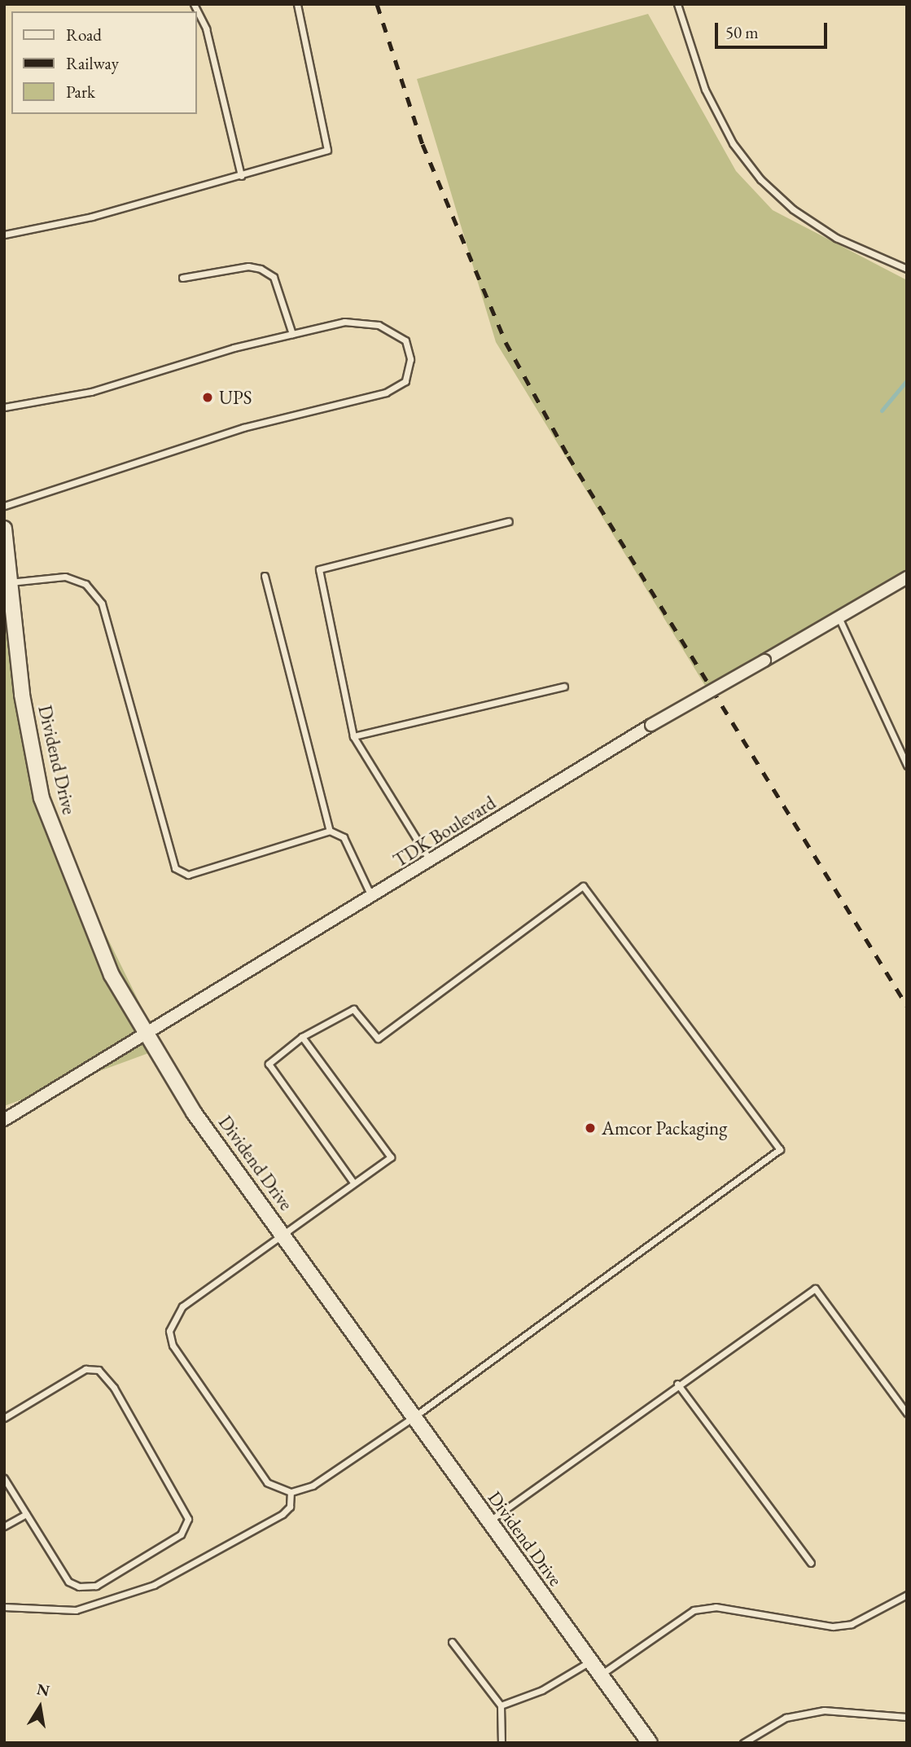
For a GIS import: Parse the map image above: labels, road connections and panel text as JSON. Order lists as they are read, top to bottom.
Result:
{
  "streets": {
    "street": ["Dividend Drive", "TDK Boulevard"]
  },
  "crossings": [
    ["Dividend Drive", "TDK Boulevard"]
  ],
  "places": ["UPS", "Amcor Packaging"],
  "legend": ["Road", "Railway", "Park"],
  "scale_bar": "50 m",
  "north": "top"
}
